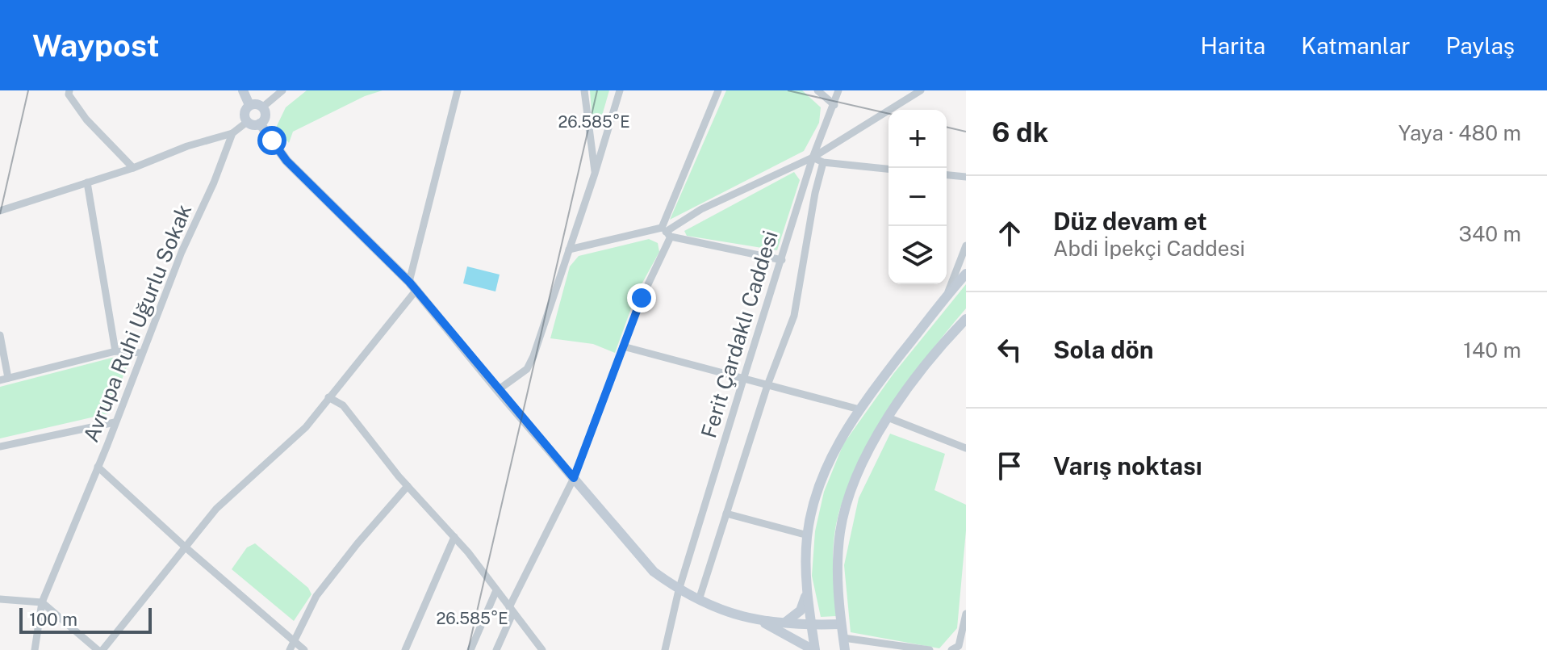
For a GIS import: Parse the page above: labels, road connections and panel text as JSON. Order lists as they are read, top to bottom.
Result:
{
  "streets": {
    "street": ["Avrupa Ruhi Uğurlu Sokak", "Ferit Çardaklı Caddesi"]
  },
  "scale_bar": "100 m",
  "page": {
    "header": "Waypost",
    "nav": ["Harita", "Katmanlar", "Paylaş"],
    "heading": ["6 dk", "Yaya · 480 m"],
    "map_buttons": ["+", "−"],
    "list": [
      ["Düz devam et", "Abdi İpekçi Caddesi", "340 m"],
      ["Sola dön", "140 m"],
      "Varış noktası"
    ],
    "scale": "100 m"
  },
  "coordinates": ["26.585°E"]
}
